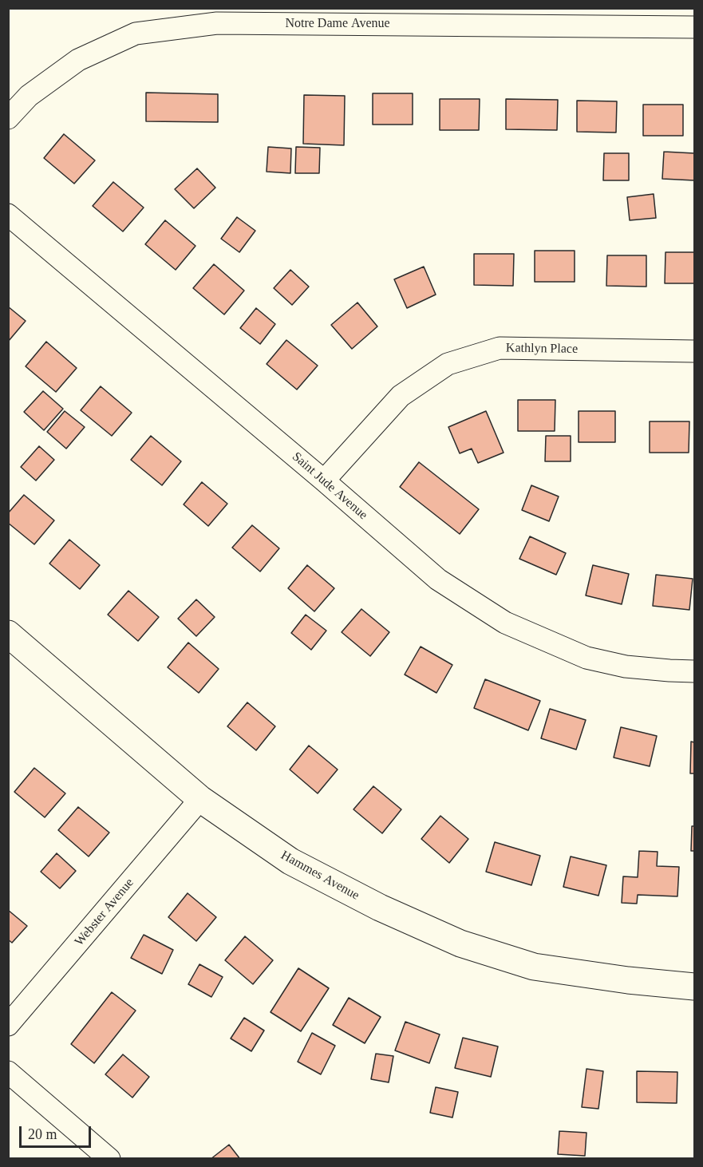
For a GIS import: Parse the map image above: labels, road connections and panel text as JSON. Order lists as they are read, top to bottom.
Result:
{
  "streets": {
    "street": [
      "Notre Dame Avenue",
      "Kathlyn Place",
      "Saint Jude Avenue",
      "Hammes Avenue",
      "Webster Avenue"
    ]
  },
  "crossings": [
    ["Kathlyn Place", "Saint Jude Avenue"],
    ["Hammes Avenue", "Webster Avenue"]
  ],
  "scale_bar": "20 m"
}
